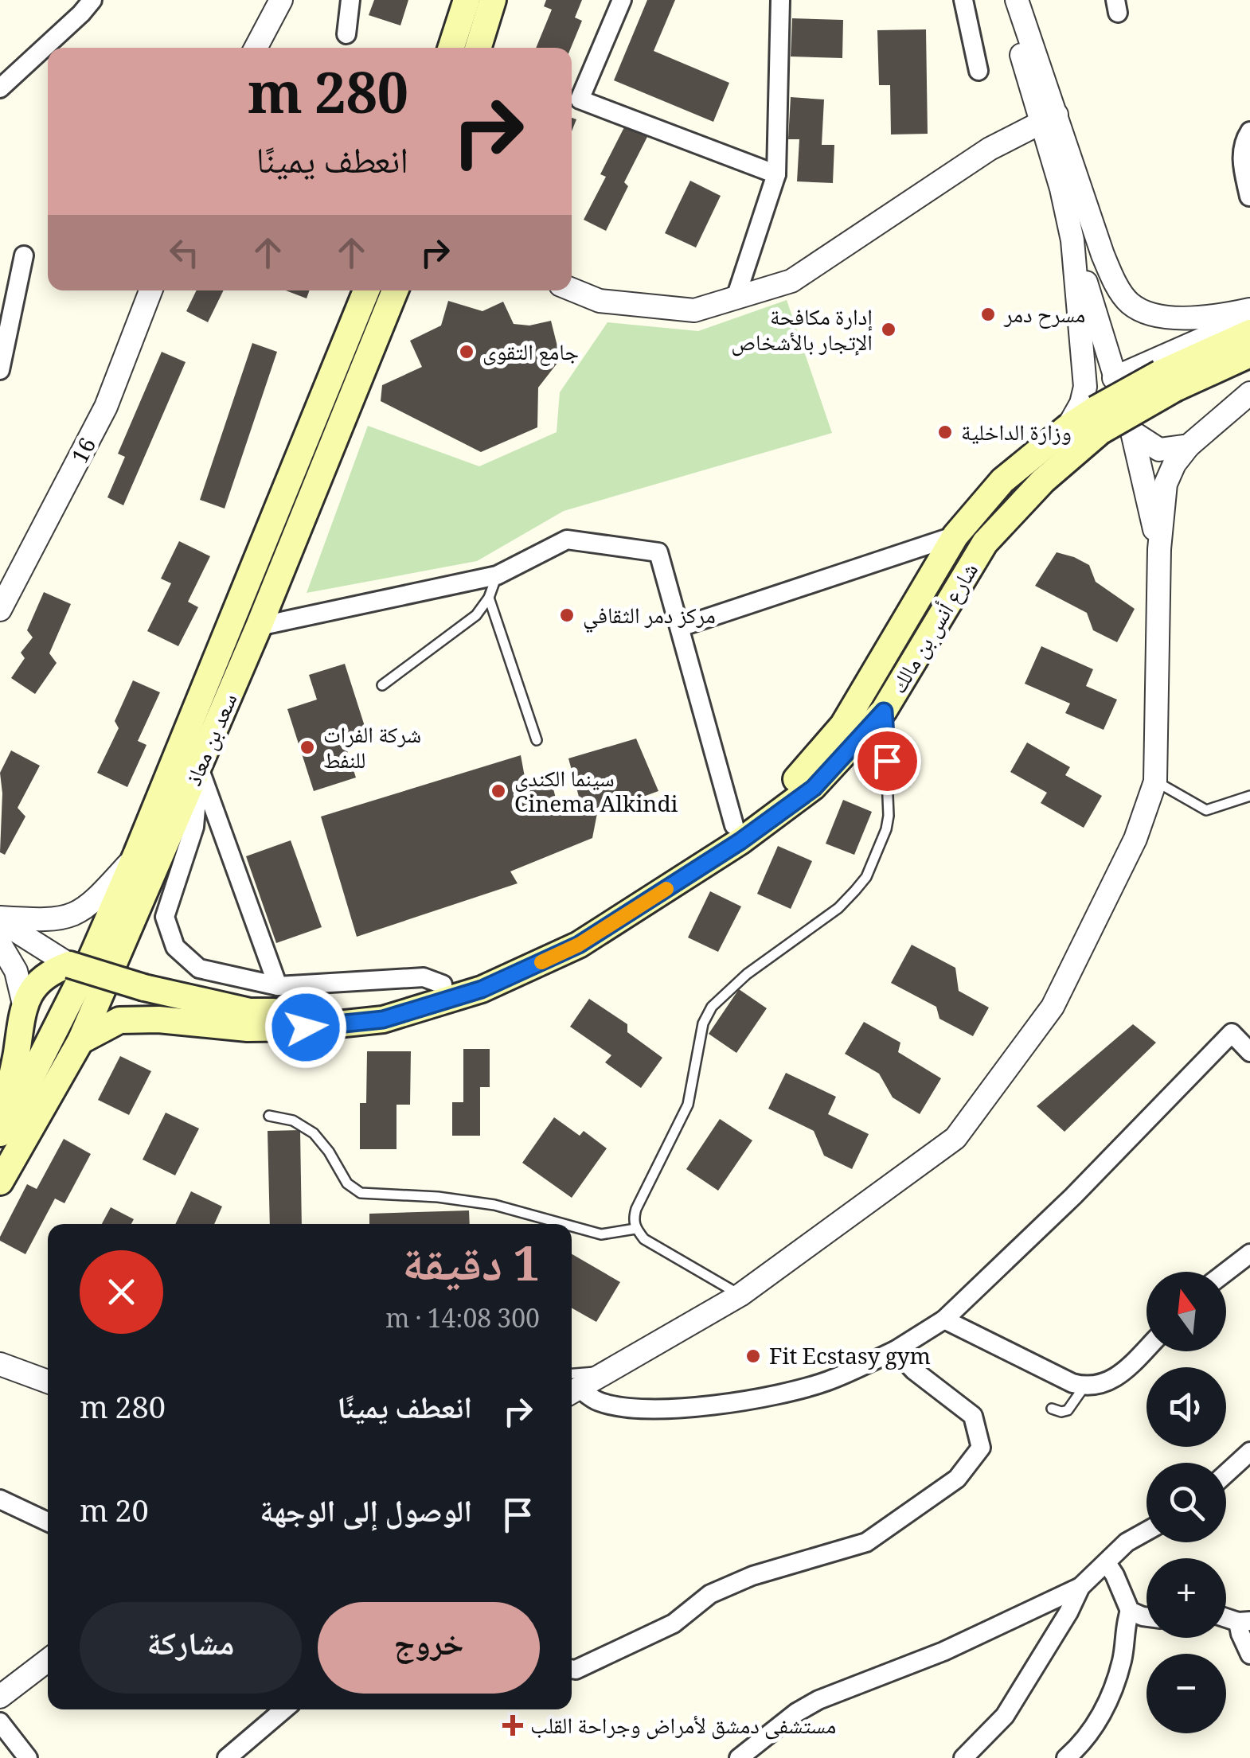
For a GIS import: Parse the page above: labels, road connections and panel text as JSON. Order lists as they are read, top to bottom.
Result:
{
  "streets": {
    "main road": ["شارع أنس بن مالك", "سعد بن معاذ"],
    "street": ["16"]
  },
  "crossings": [
    ["شارع أنس بن مالك", "سعد بن معاذ"]
  ],
  "places": {
    "other": [
      "مسرح دمر",
      "إدارة مكافحة الإتجار بالأشخاص",
      "جامع التقوى",
      "وزارة الداخلية",
      "مركز دمر الثقافي",
      "شركة الفرات للنفط",
      "سينما الكندي Cinema Alkindi",
      "Fit Ecstasy gym"
    ],
    "health": ["مستشفى دمشق لأمراض وجراحة القلب"]
  },
  "north": "top",
  "page": {
    "turn": ["280 m", "انعطف يمينًا"],
    "heading": ["1 دقيقة", "300 m · 14:08"],
    "map_buttons": ["+", "−"],
    "list": [
      {
        "name": "انعطف يمينًا",
        "value": "280 m"
      },
      {
        "name": "الوصول إلى الوجهة",
        "value": "20 m"
      }
    ],
    "buttons": ["خروج", "مشاركة"]
  }
}
